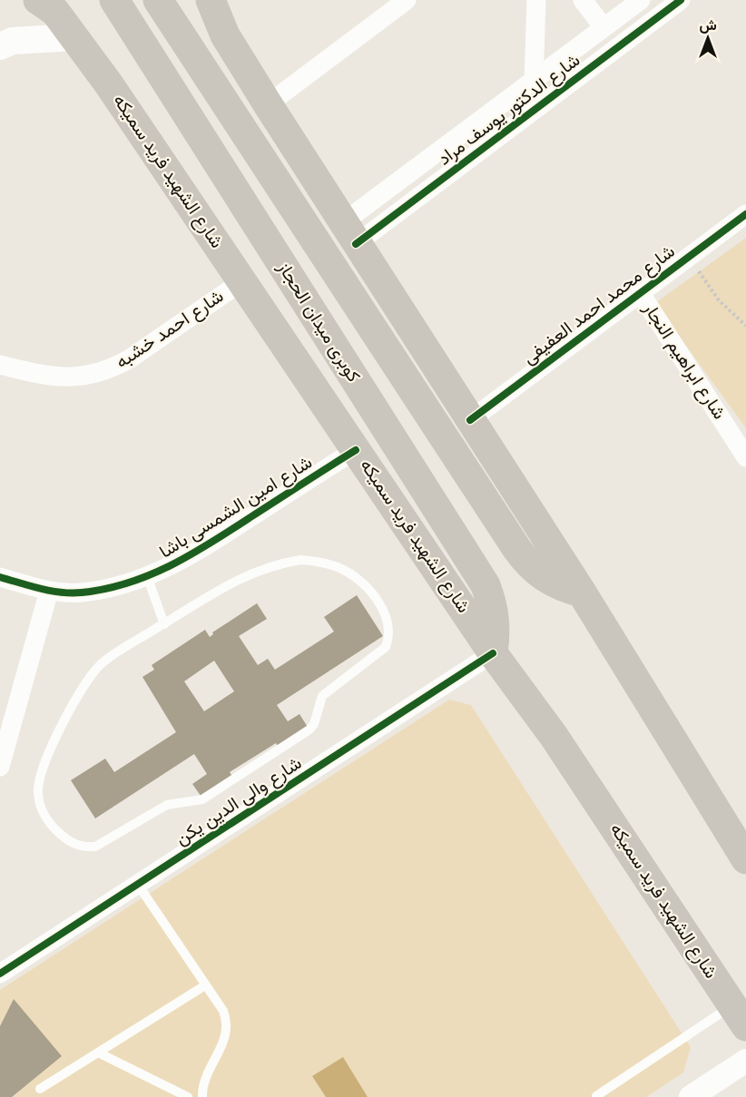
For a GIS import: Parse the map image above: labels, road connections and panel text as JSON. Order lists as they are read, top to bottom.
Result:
{
  "streets": {
    "main road": ["شارع الشهيد فريد سميكه", "كوبرى ميدان الحجاز"],
    "street": [
      "شارع الدكتور يوسف مراد",
      "شارع محمد احمد العفيفى",
      "شارع احمد خشبه",
      "شارع ابراهيم النجار",
      "شارع امين الشمسى باشا",
      "شارع والى الدين يكن"
    ]
  },
  "crossings": [
    ["شارع الشهيد فريد سميكه", "كوبرى ميدان الحجاز"],
    ["شارع الشهيد فريد سميكه", "شارع احمد خشبه"],
    ["شارع الشهيد فريد سميكه", "شارع امين الشمسى باشا"],
    ["شارع الشهيد فريد سميكه", "شارع والى الدين يكن"],
    ["شارع محمد احمد العفيفى", "شارع ابراهيم النجار"],
    ["كوبرى ميدان الحجاز", "شارع والى الدين يكن"]
  ],
  "north": "top"
}
